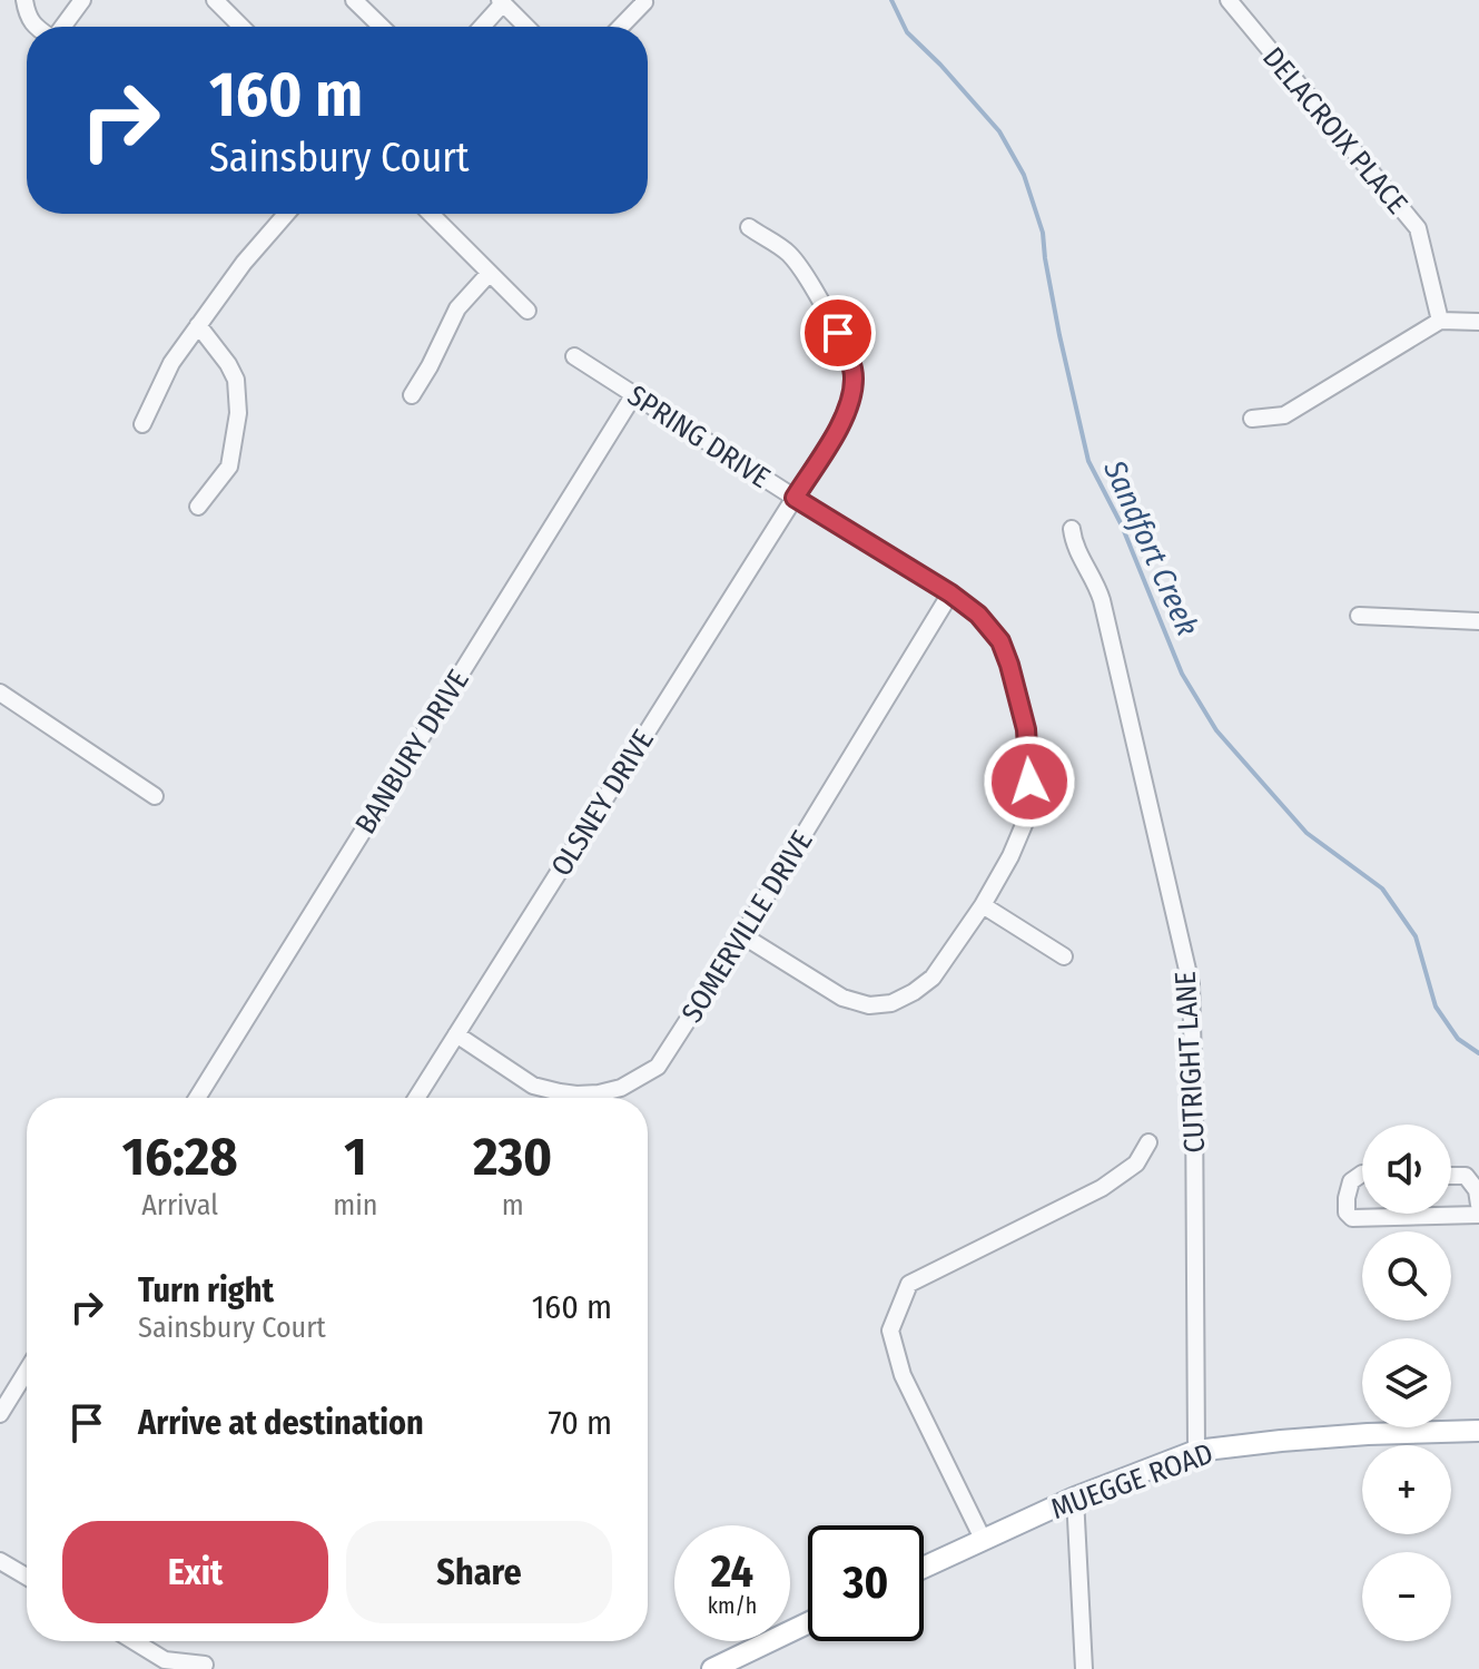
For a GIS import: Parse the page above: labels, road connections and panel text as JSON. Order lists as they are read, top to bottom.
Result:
{
  "streets": {
    "main road": ["MUEGGE ROAD"],
    "street": [
      "DELACROIX PLACE",
      "SPRING DRIVE",
      "BANBURY DRIVE",
      "OLSNEY DRIVE",
      "SOMERVILLE DRIVE",
      "CUTRIGHT LANE"
    ]
  },
  "crossings": [
    ["SPRING DRIVE", "BANBURY DRIVE"],
    ["SPRING DRIVE", "OLSNEY DRIVE"],
    ["SPRING DRIVE", "SOMERVILLE DRIVE"],
    ["OLSNEY DRIVE", "SOMERVILLE DRIVE"],
    ["CUTRIGHT LANE", "MUEGGE ROAD"]
  ],
  "water": ["Sandfort Creek"],
  "page": {
    "turn": ["160 m", "Sainsbury Court"],
    "eta": [
      "16:28",
      "Arrival",
      "1",
      "min",
      "230",
      "m"
    ],
    "map_buttons": ["+", "−"],
    "list": [
      {
        "name": "Turn right",
        "note": "Sainsbury Court",
        "value": "160 m"
      },
      {
        "name": "Arrive at destination",
        "value": "70 m"
      }
    ],
    "buttons": ["Exit", "Share"],
    "speed": "24 km/h",
    "limit": "30"
  }
}
